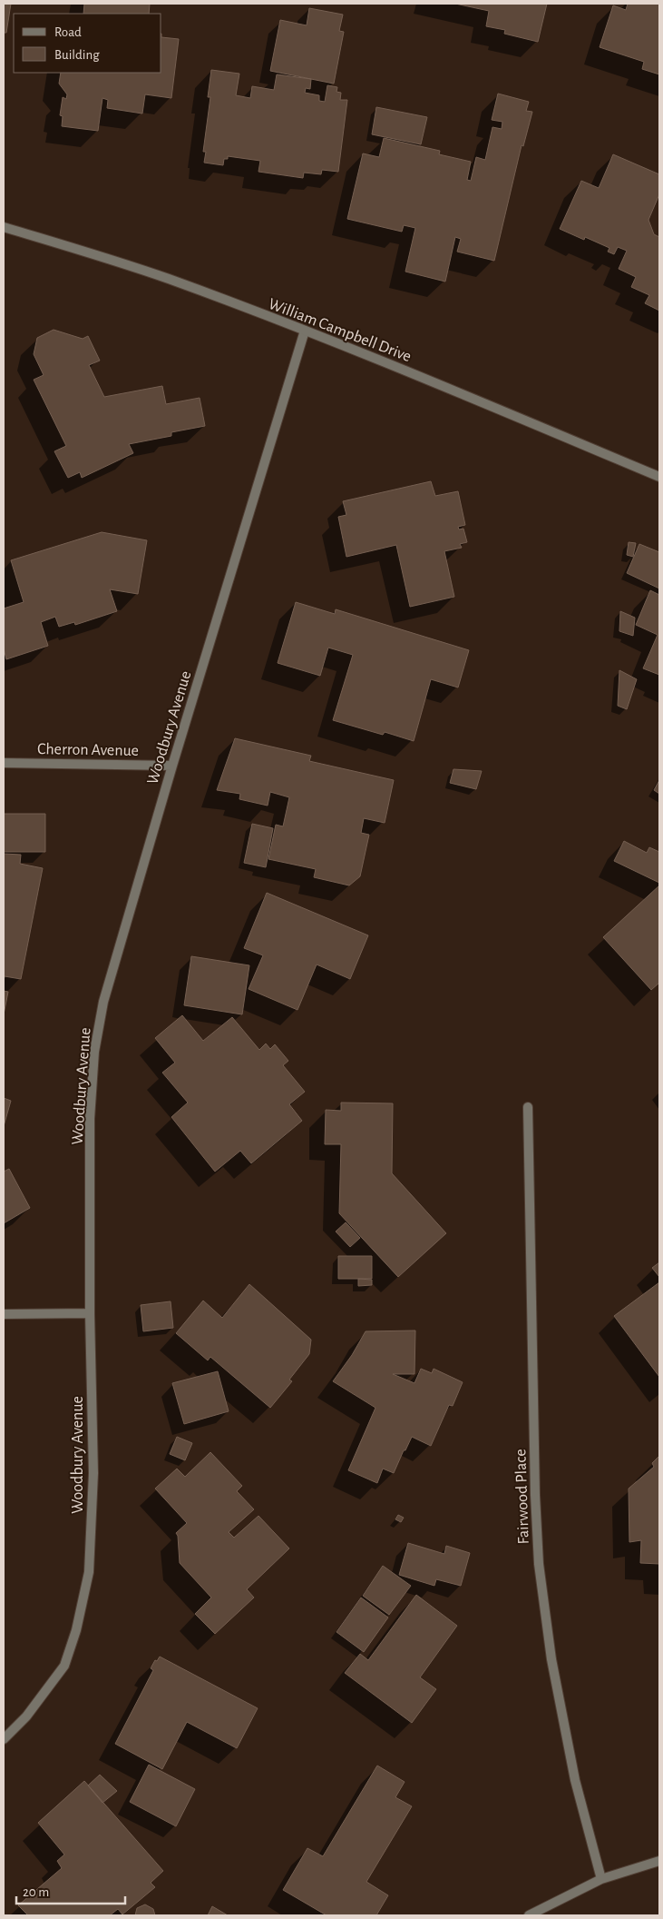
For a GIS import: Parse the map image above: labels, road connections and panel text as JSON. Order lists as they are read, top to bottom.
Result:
{
  "streets": {
    "street": [
      "William Campbell Drive",
      "Woodbury Avenue",
      "Cherron Avenue",
      "Fairwood Place"
    ]
  },
  "crossings": [
    ["William Campbell Drive", "Woodbury Avenue"],
    ["Woodbury Avenue", "Cherron Avenue"]
  ],
  "legend": ["Road", "Building"],
  "scale_bar": "20 m"
}
